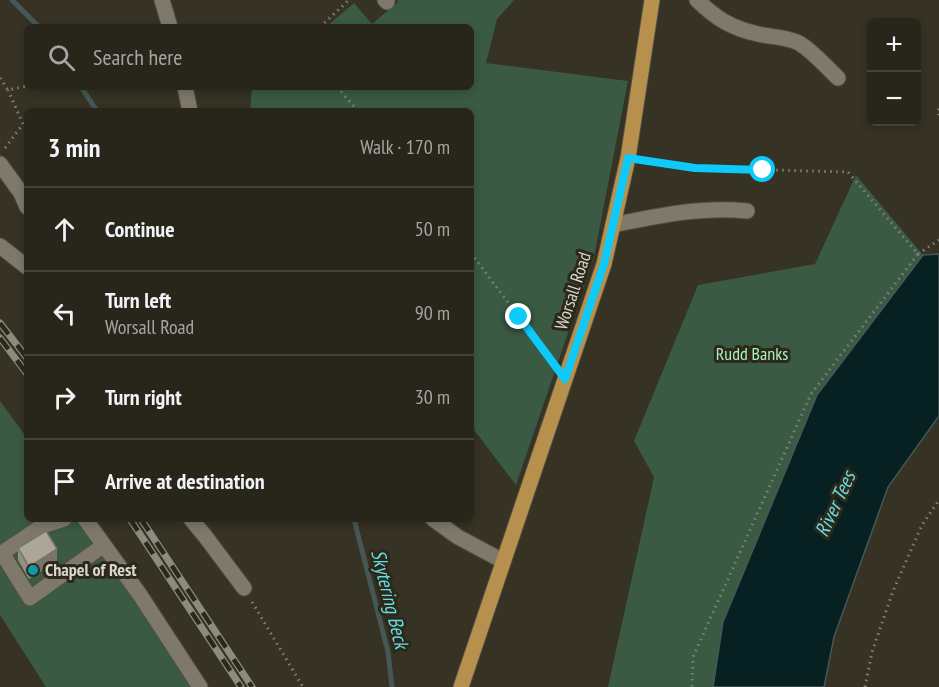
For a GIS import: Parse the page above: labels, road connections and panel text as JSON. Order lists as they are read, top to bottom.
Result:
{
  "streets": {
    "main road": ["Worsall Road"]
  },
  "water": ["River Tees", "Skytering Beck"],
  "parks": ["Rudd Banks"],
  "places": ["Chapel of Rest"],
  "page": {
    "map_buttons": ["+", "−"],
    "search": "Search here",
    "heading": ["3 min", "Walk · 170 m"],
    "list": [
      ["Continue", "50 m"],
      ["Turn left", "Worsall Road", "90 m"],
      ["Turn right", "30 m"],
      "Arrive at destination"
    ]
  }
}
